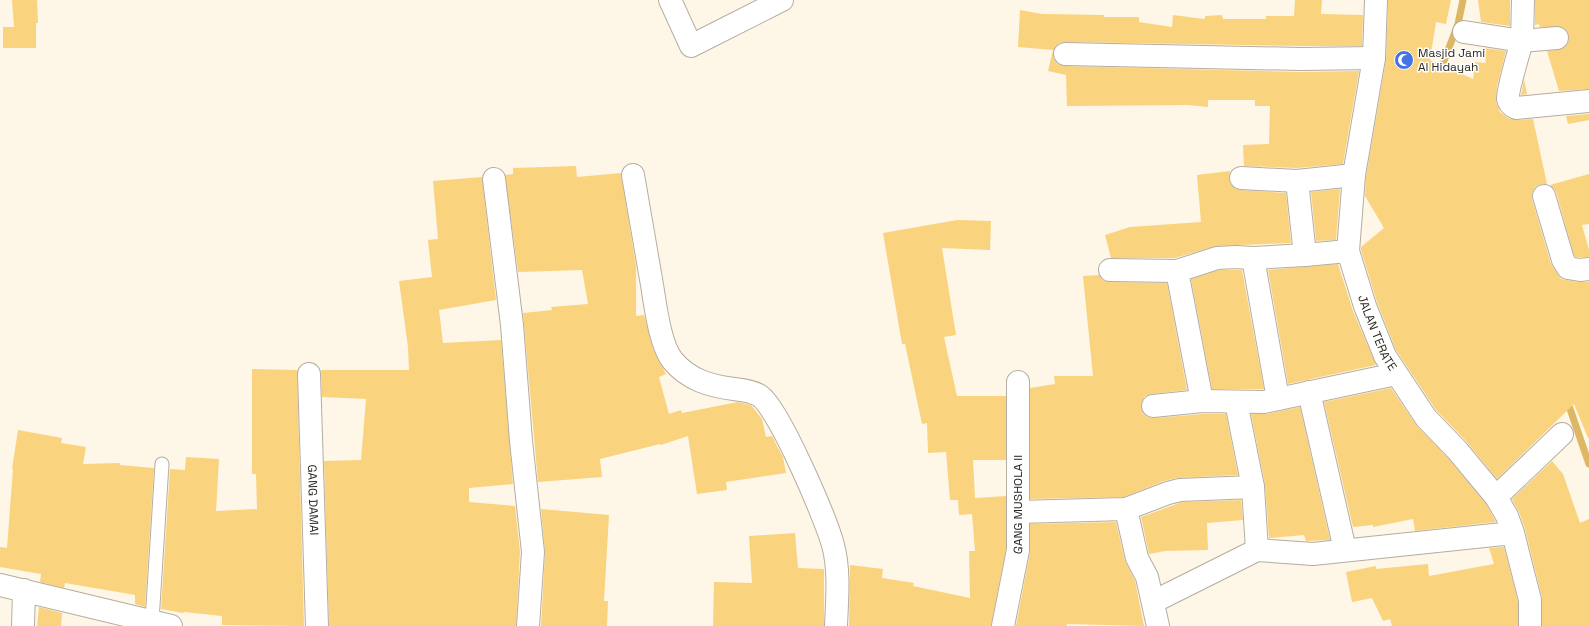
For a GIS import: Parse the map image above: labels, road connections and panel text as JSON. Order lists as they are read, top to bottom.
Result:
{
  "streets": {
    "street": ["JALAN TERATE", "GANG DAMAI", "GANG MUSHOLA II"]
  },
  "places": {
    "mosque": ["Masjid Jami Al Hidayah"]
  }
}
